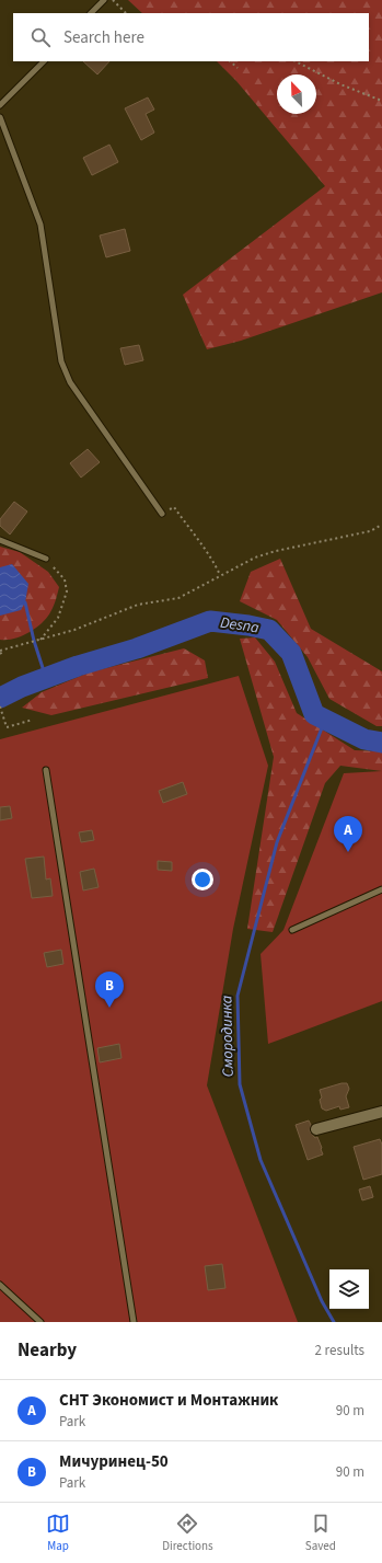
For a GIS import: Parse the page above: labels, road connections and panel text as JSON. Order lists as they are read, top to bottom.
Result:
{
  "water": ["Desna", "Смородинка"],
  "north": "top left",
  "page": {
    "search": "Search here",
    "pins": ["A", "B"],
    "heading": ["Nearby", "2 results"],
    "list": [
      {
        "mark": "A",
        "name": "СНТ Экономист и Монтажник",
        "note": "Park",
        "value": "90 m"
      },
      {
        "mark": "B",
        "name": "Мичуринец-50",
        "note": "Park",
        "value": "90 m"
      }
    ],
    "nav": ["Map", "Directions", "Saved"]
  }
}
